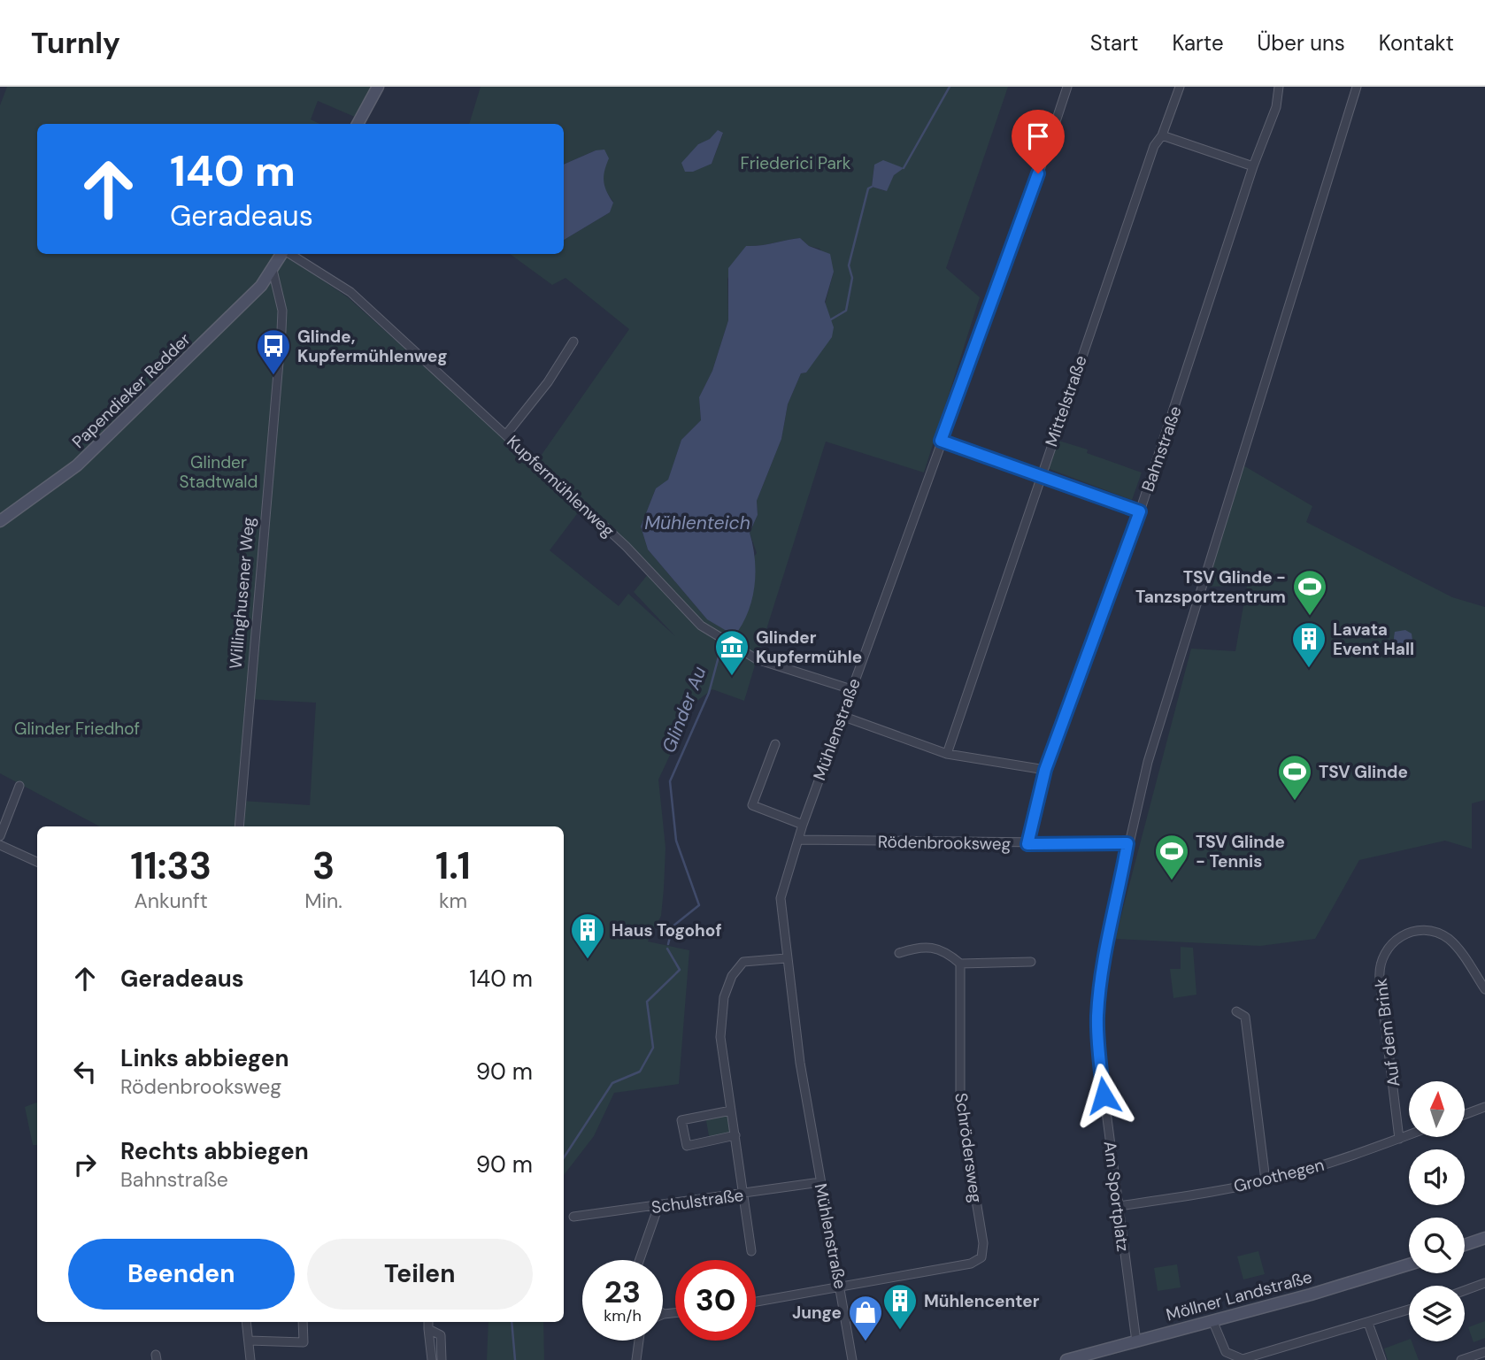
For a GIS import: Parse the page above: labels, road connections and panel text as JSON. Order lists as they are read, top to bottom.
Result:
{
  "streets": {
    "street": [
      "Papendieker Redder",
      "Mittelstraße",
      "Bahnstraße",
      "Kupfermühlenweg",
      "Willinghusener Weg",
      "Mühlenstraße",
      "Rödenbrooksweg",
      "Auf dem Brink",
      "Schrödersweg",
      "Groothegen",
      "Am Sportplatz",
      "Schulstraße",
      "Möllner Landstraße"
    ]
  },
  "crossings": [
    ["Papendieker Redder", "Willinghusener Weg"],
    ["Bahnstraße", "Rödenbrooksweg"],
    ["Kupfermühlenweg", "Mühlenstraße"],
    ["Mühlenstraße", "Rödenbrooksweg"],
    ["Mühlenstraße", "Schrödersweg"],
    ["Mühlenstraße", "Schulstraße"],
    ["Rödenbrooksweg", "Am Sportplatz"],
    ["Auf dem Brink", "Groothegen"],
    ["Groothegen", "Am Sportplatz"],
    ["Am Sportplatz", "Möllner Landstraße"]
  ],
  "water": ["Mühlenteich", "Glinder Au"],
  "parks": ["Friederici Park", "Glinder Stadtwald", "Glinder Friedhof"],
  "places": {
    "bus stop": ["Glinde, Kupfermühlenweg"],
    "sports": ["TSV Glinde - Tanzsportzentrum", "TSV Glinde", "TSV Glinde - Tennis"],
    "building": ["Lavata Event Hall", "Haus Togohof", "Mühlencenter"],
    "museum": ["Glinder Kupfermühle"],
    "shop": ["Junge"]
  },
  "north": "top",
  "page": {
    "header": "Turnly",
    "nav": [
      "Start",
      "Karte",
      "Über uns",
      "Kontakt"
    ],
    "turn": ["140 m", "Geradeaus"],
    "eta": [
      "11:33",
      "Ankunft",
      "3",
      "Min.",
      "1.1",
      "km"
    ],
    "list": [
      {
        "name": "Geradeaus",
        "value": "140 m"
      },
      {
        "name": "Links abbiegen",
        "note": "Rödenbrooksweg",
        "value": "90 m"
      },
      {
        "name": "Rechts abbiegen",
        "note": "Bahnstraße",
        "value": "90 m"
      }
    ],
    "buttons": ["Beenden", "Teilen"],
    "speed": "23 km/h",
    "limit": "30"
  }
}
